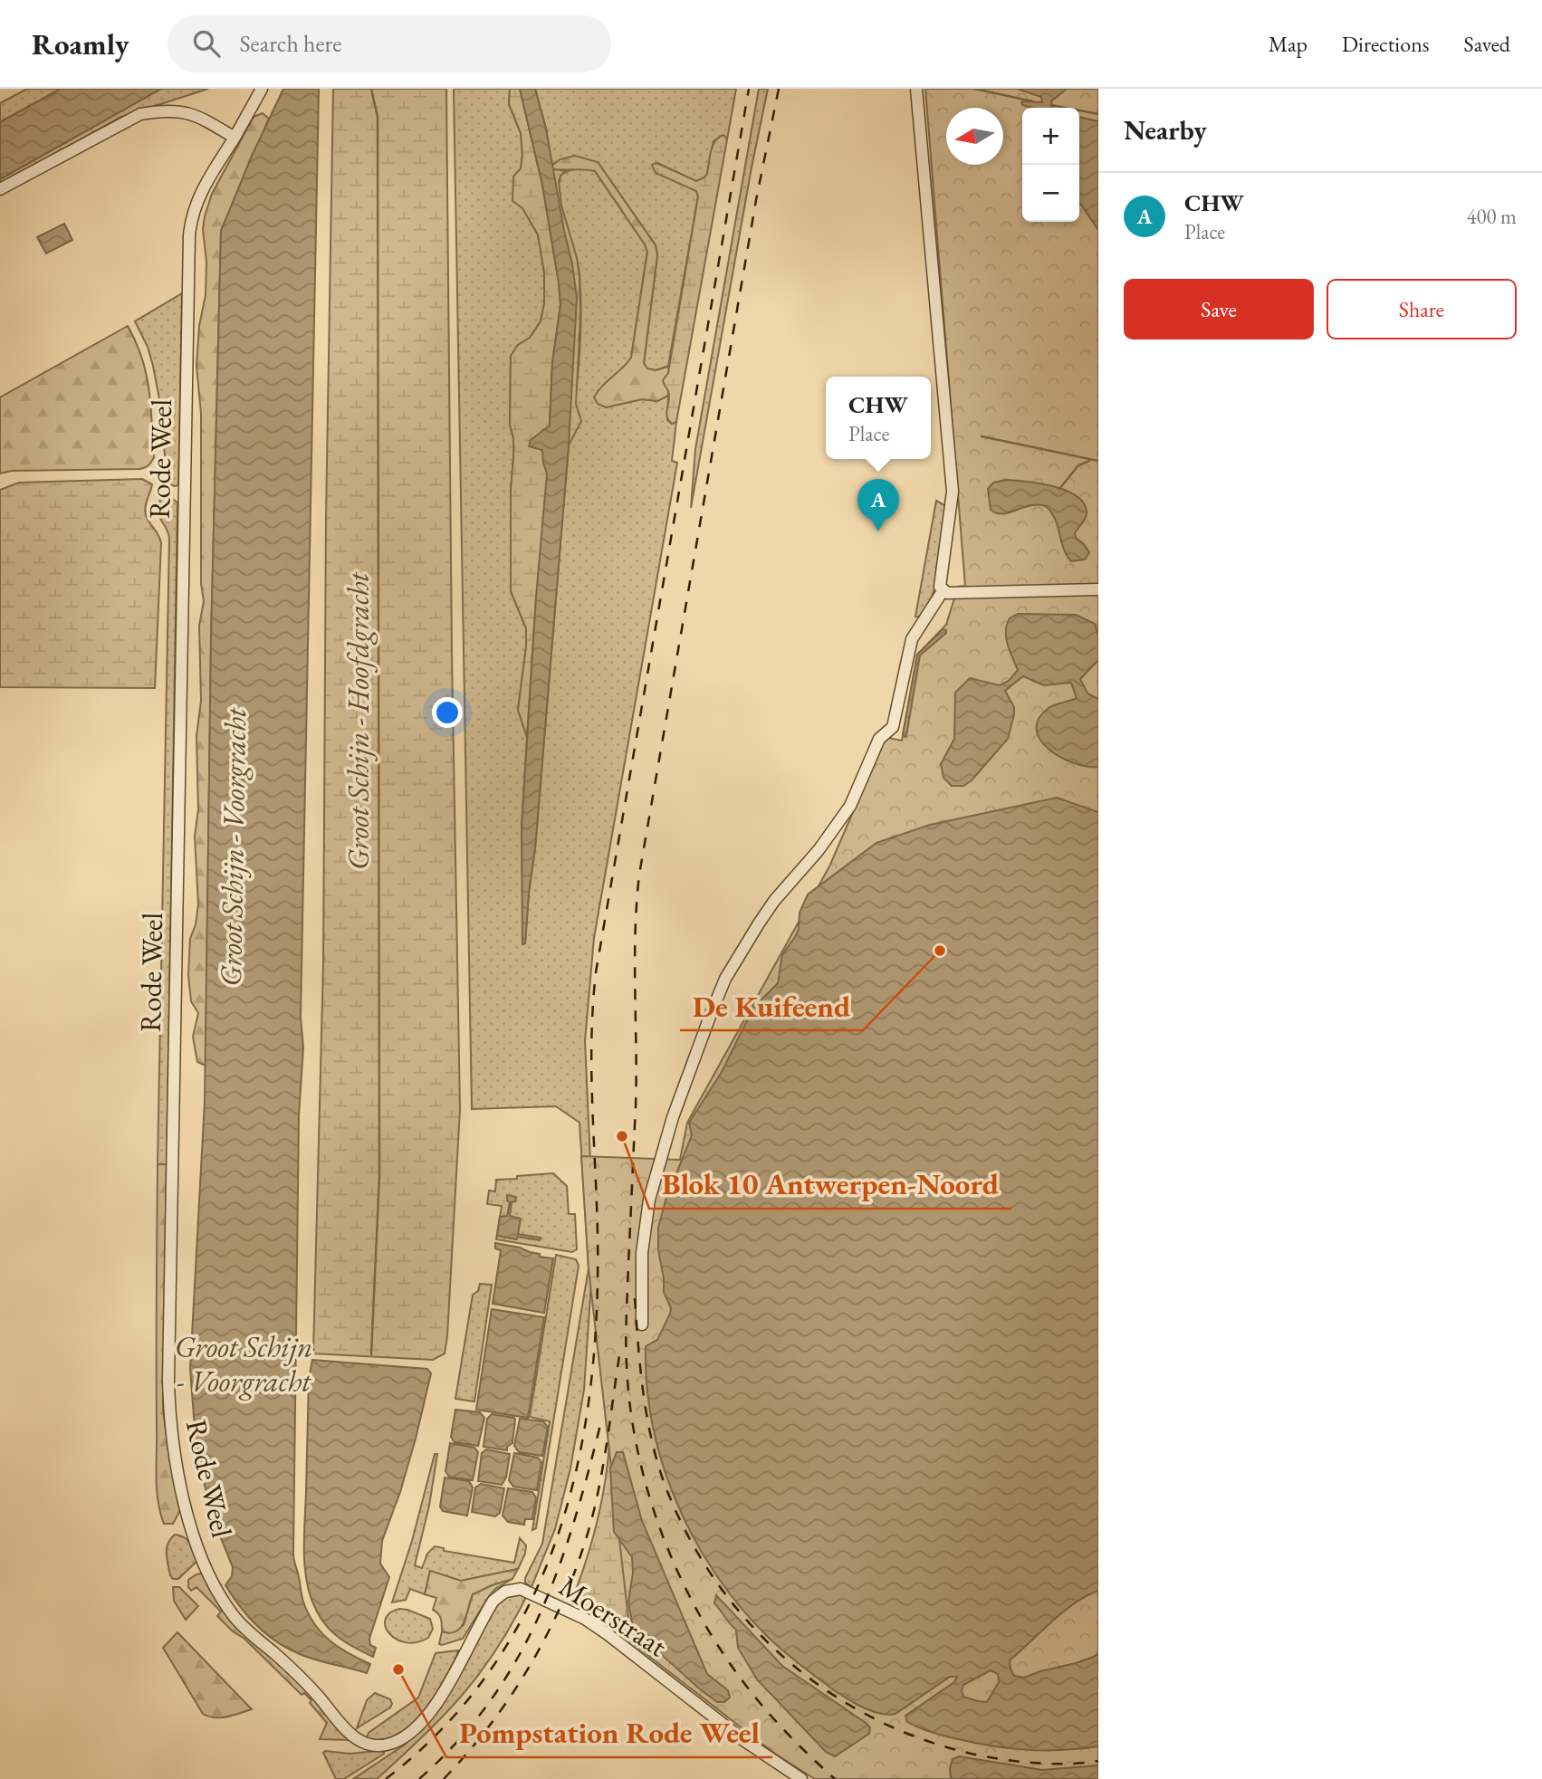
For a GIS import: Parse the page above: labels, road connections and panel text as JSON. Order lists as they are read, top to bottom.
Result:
{
  "streets": {
    "street": ["Rode Weel", "Moerstraat"]
  },
  "crossings": [
    ["Rode Weel", "Moerstraat"]
  ],
  "water": ["Groot Schijn - Hoofdgracht", "Groot Schijn - Voorgracht"],
  "places": ["De Kuifeend", "Blok 10 Antwerpen-Noord", "Pompstation Rode Weel"],
  "north": "left",
  "page": {
    "header": "Roamly",
    "search": "Search here",
    "nav": ["Map", "Directions", "Saved"],
    "heading": "Nearby",
    "map_buttons": ["+", "−"],
    "list": [
      {
        "mark": "A",
        "name": "CHW",
        "note": "Place",
        "value": "400 m"
      }
    ],
    "buttons": ["Save", "Share"],
    "popup": ["CHW", "Place"],
    "pins": "A"
  }
}
